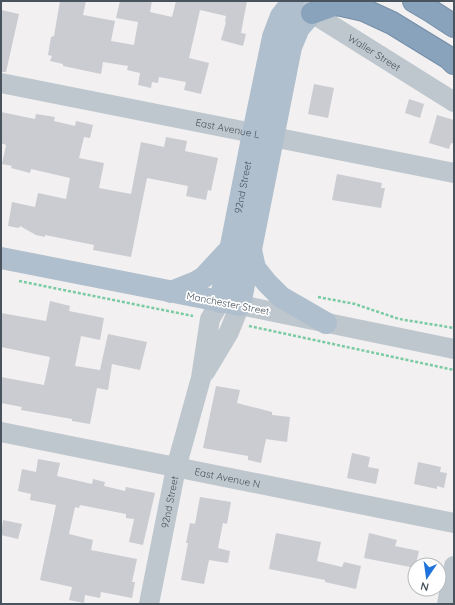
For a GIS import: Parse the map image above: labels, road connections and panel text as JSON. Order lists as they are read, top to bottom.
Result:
{
  "streets": {
    "main road": ["92nd Street", "Manchester Street"],
    "street": ["Waller Street", "East Avenue L", "East Avenue N"]
  },
  "crossings": [
    ["Waller Street", "92nd Street"],
    ["East Avenue L", "92nd Street"],
    ["92nd Street", "Manchester Street"],
    ["92nd Street", "East Avenue N"]
  ],
  "north": "bottom"
}
